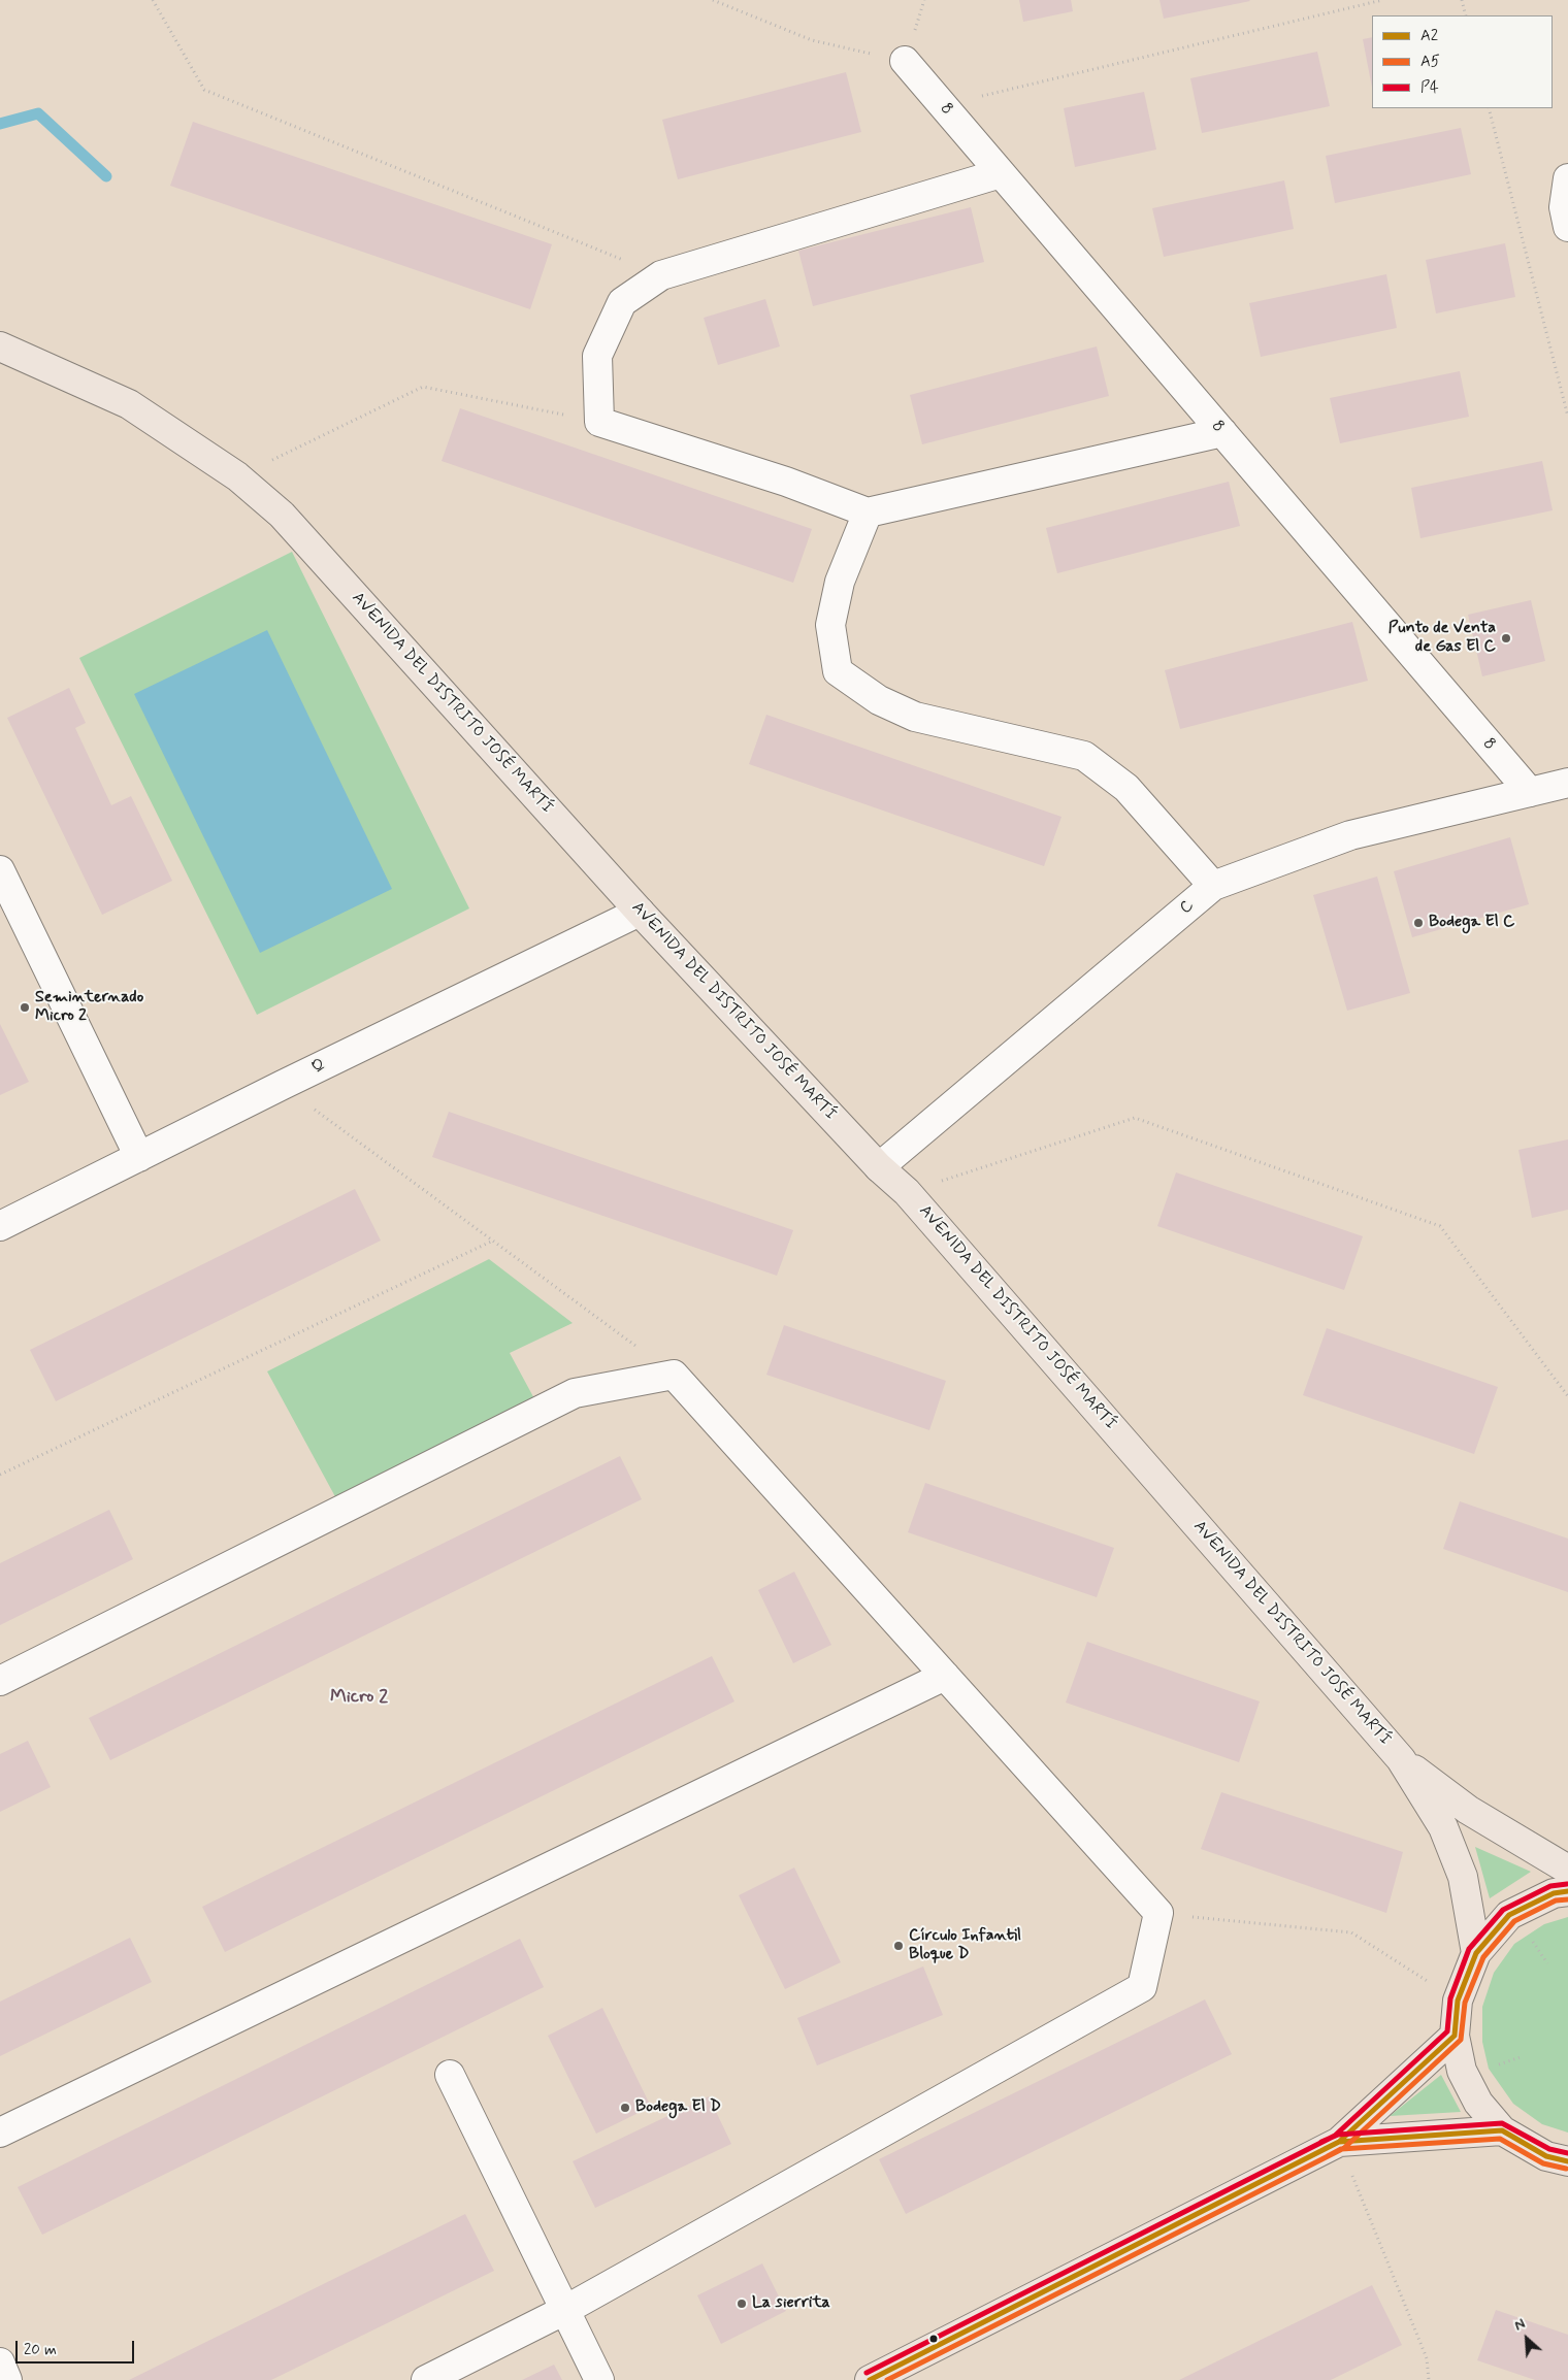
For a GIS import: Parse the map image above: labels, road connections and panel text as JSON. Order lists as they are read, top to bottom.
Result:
{
  "streets": {
    "main road": ["AVENIDA DEL DISTRITO JOSÉ MARTÍ"],
    "street": ["8", "C", "Q"]
  },
  "crossings": [
    ["8", "C"],
    ["AVENIDA DEL DISTRITO JOSÉ MARTÍ", "C"],
    ["AVENIDA DEL DISTRITO JOSÉ MARTÍ", "Q"]
  ],
  "districts": ["Micro 2"],
  "places": [
    "Punto de Venta de Gas El C",
    "Bodega El C",
    "Seminternado Micro 2",
    "Círculo Infantil Bloque D",
    "Bodega El D",
    "La sierrita"
  ],
  "lines": ["transit line P4", "transit line A2", "transit line A5"],
  "legend": ["A2", "A5", "P4"],
  "scale_bar": "20 m",
  "north": "top left"
}
